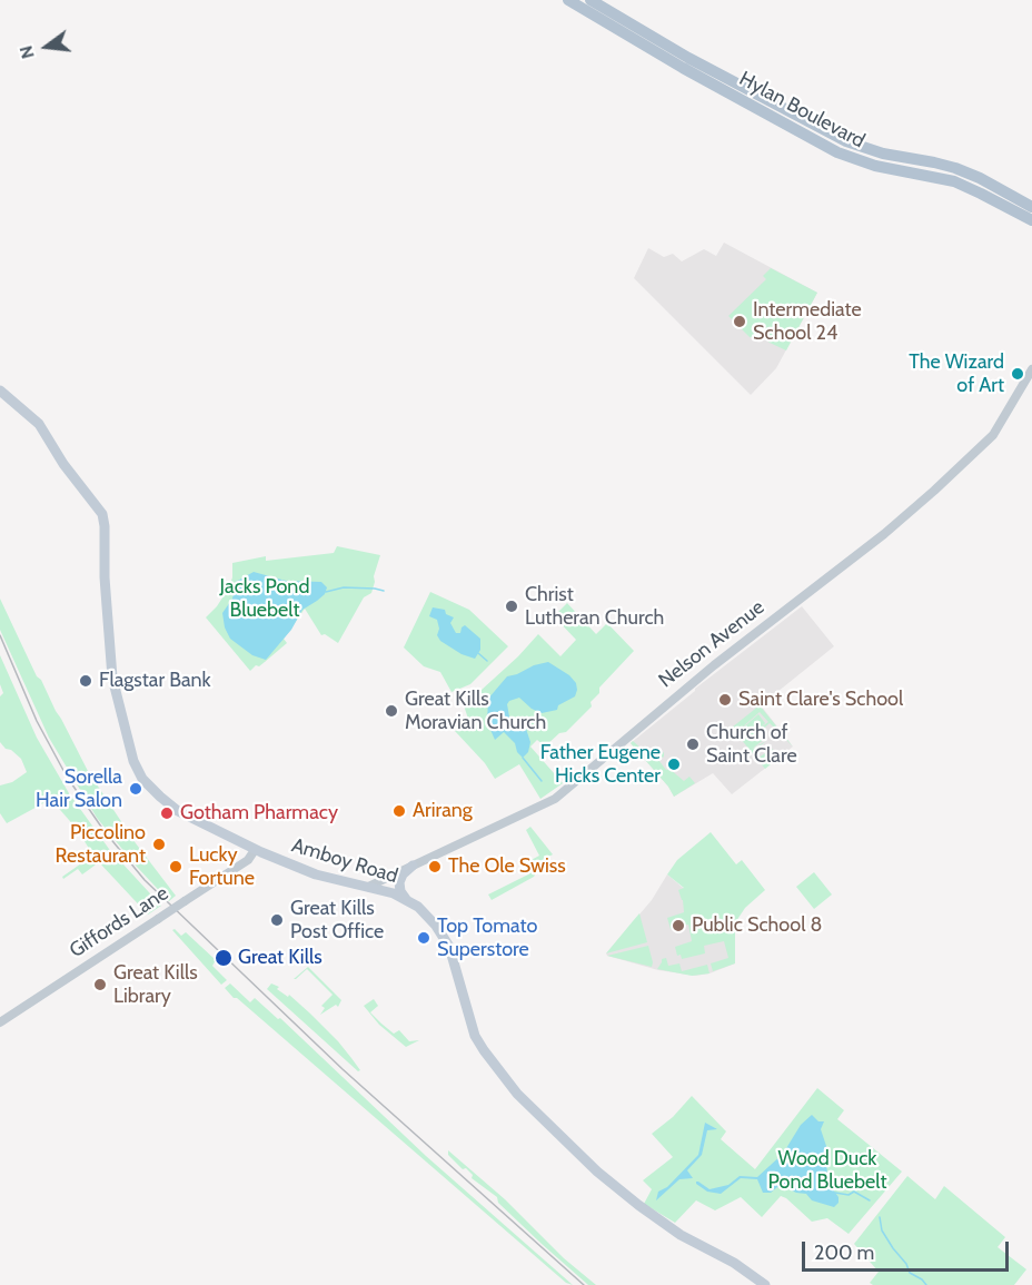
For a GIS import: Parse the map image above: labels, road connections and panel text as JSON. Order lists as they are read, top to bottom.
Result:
{
  "streets": {
    "main road": ["Hylan Boulevard", "Amboy Road"],
    "street": ["Nelson Avenue", "Giffords Lane"]
  },
  "crossings": [
    ["Nelson Avenue", "Amboy Road"],
    ["Amboy Road", "Giffords Lane"]
  ],
  "parks": ["Jacks Pond Bluebelt", "Wood Duck Pond Bluebelt"],
  "places": [
    "Intermediate School 24",
    "The Wizard of Art",
    "Christ Lutheran Church",
    "Flagstar Bank",
    "Saint Clare's School",
    "Great Kills Moravian Church",
    "Church of Saint Clare",
    "Father Eugene Hicks Center",
    "Sorella Hair Salon",
    "Arirang",
    "Gotham Pharmacy",
    "Piccolino Restaurant",
    "Lucky Fortune",
    "The Ole Swiss",
    "Great Kills Post Office",
    "Public School 8",
    "Top Tomato Superstore",
    "Great Kills",
    "Great Kills Library"
  ],
  "scale_bar": "200 m",
  "north": "left"
}
